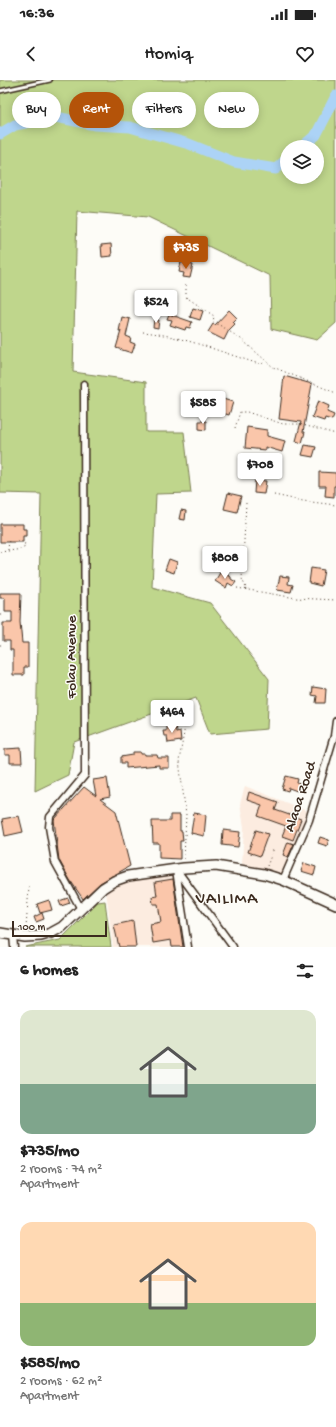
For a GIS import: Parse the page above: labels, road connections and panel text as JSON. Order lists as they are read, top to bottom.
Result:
{
  "streets": {
    "street": ["Folau Avenue", "Alaoa Road"]
  },
  "districts": ["VAILIMA"],
  "scale_bar": "100 m",
  "page": {
    "status": "16:36",
    "header": "Homiq",
    "chip": [
      "Buy",
      "Rent",
      "Filters",
      "New"
    ],
    "price": [
      "$735",
      "$524",
      "$585",
      "$708",
      "$808",
      "$464"
    ],
    "scale": "100 m",
    "heading": "6 homes",
    "list": [
      {
        "name": "$735/mo",
        "note": "2 rooms · 74 m² · Apartment"
      },
      {
        "name": "$585/mo",
        "note": "2 rooms · 62 m² · Apartment"
      }
    ]
  }
}
